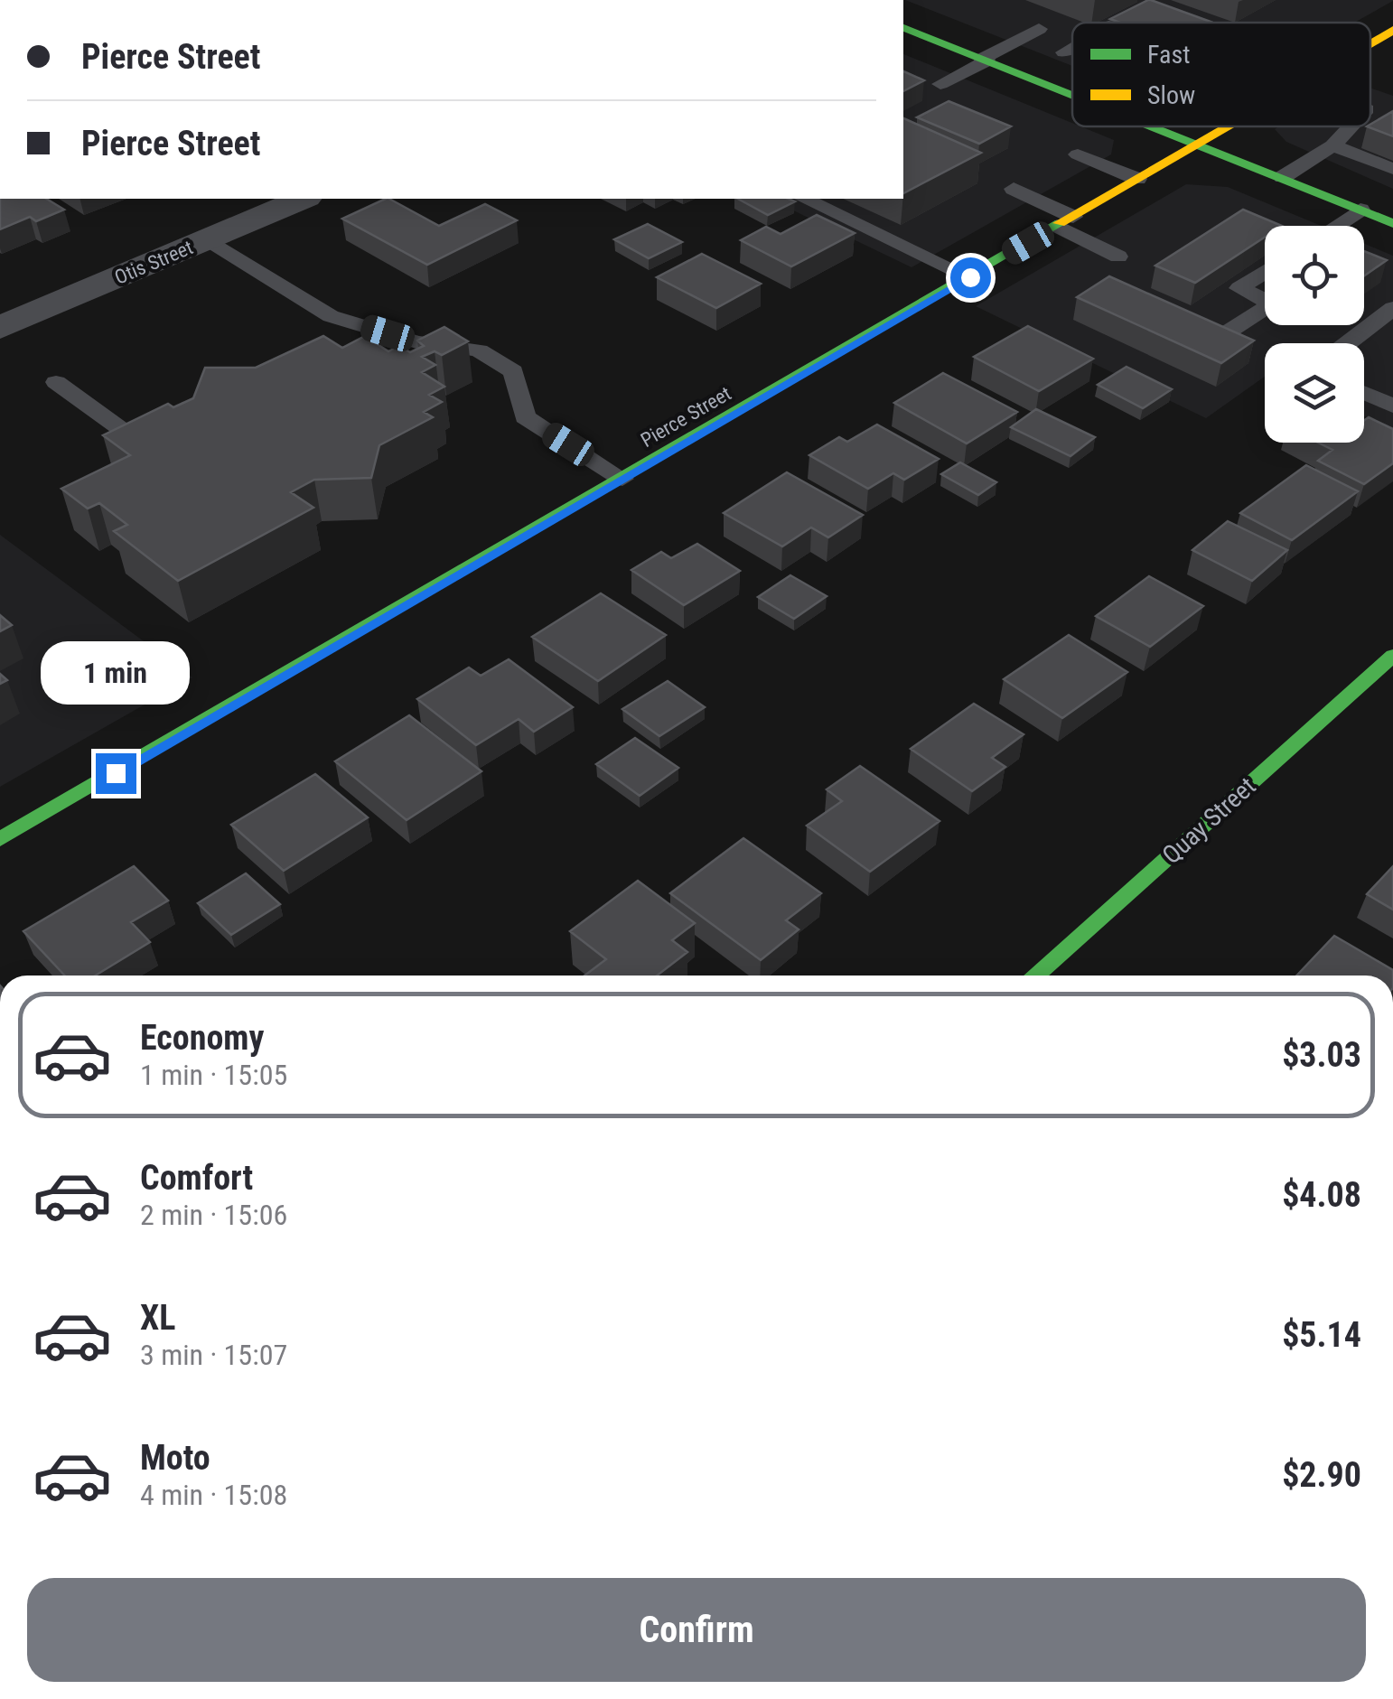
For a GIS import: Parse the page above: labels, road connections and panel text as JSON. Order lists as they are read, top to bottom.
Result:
{
  "streets": {
    "street": ["Otis Street", "Pierce Street", "Quay Street"]
  },
  "legend": ["Fast", "Slow"],
  "page": {
    "banner": ["Pierce Street", "Pierce Street"],
    "bubble": "1 min",
    "list": [
      {
        "name": "Economy",
        "note": "1 min · 15:05",
        "value": "$3.03"
      },
      {
        "name": "Comfort",
        "note": "2 min · 15:06",
        "value": "$4.08"
      },
      {
        "name": "XL",
        "note": "3 min · 15:07",
        "value": "$5.14"
      },
      {
        "name": "Moto",
        "note": "4 min · 15:08",
        "value": "$2.90"
      }
    ],
    "buttons": "Confirm"
  }
}
